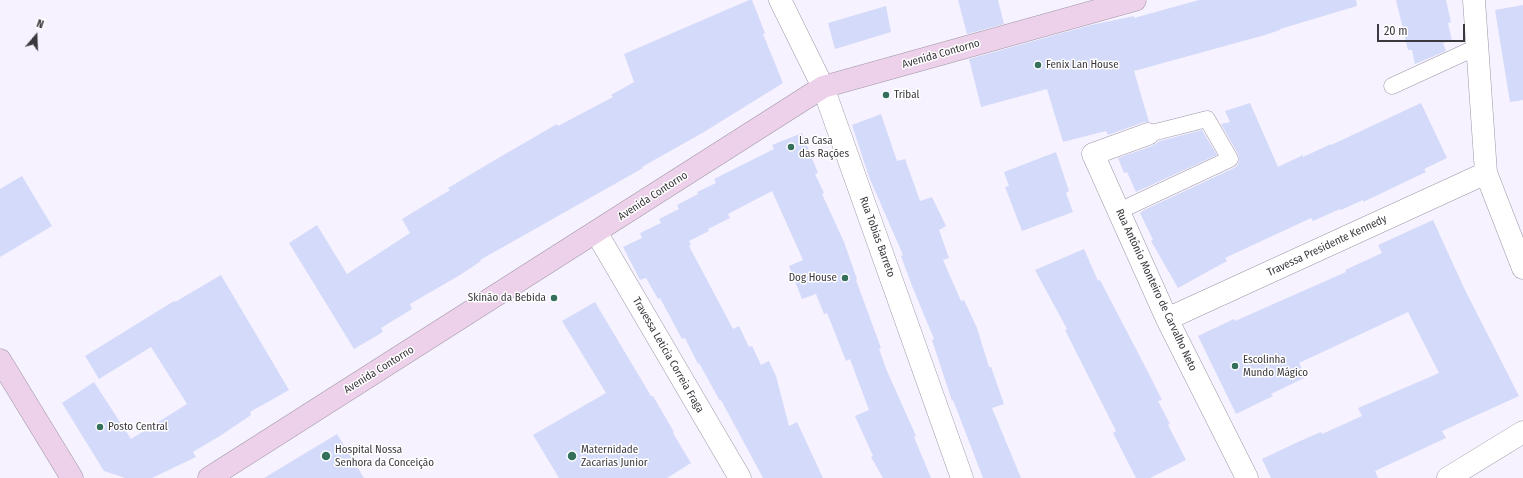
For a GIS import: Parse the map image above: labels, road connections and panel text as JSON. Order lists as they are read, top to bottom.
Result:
{
  "streets": {
    "main road": ["Avenida Contorno"],
    "street": [
      "Rua Tobias Barreto",
      "Travessa Presidente Kennedy",
      "Rua Antônio Monteiro de Carvalho Neto",
      "Travessa Leticia Correia Fraga"
    ]
  },
  "crossings": [
    ["Avenida Contorno", "Rua Tobias Barreto"],
    ["Avenida Contorno", "Travessa Leticia Correia Fraga"],
    ["Travessa Presidente Kennedy", "Rua Antônio Monteiro de Carvalho Neto"]
  ],
  "places": [
    "Fenix Lan House",
    "Tribal",
    "La Casa das Rações",
    "Dog House",
    "Skinão da Bebida",
    "Escolinha Mundo Mágico",
    "Posto Central",
    "Hospital Nossa Senhora da Conceição",
    "Maternidade Zacarias Junior"
  ],
  "scale_bar": "20 m",
  "north": "top"
}
